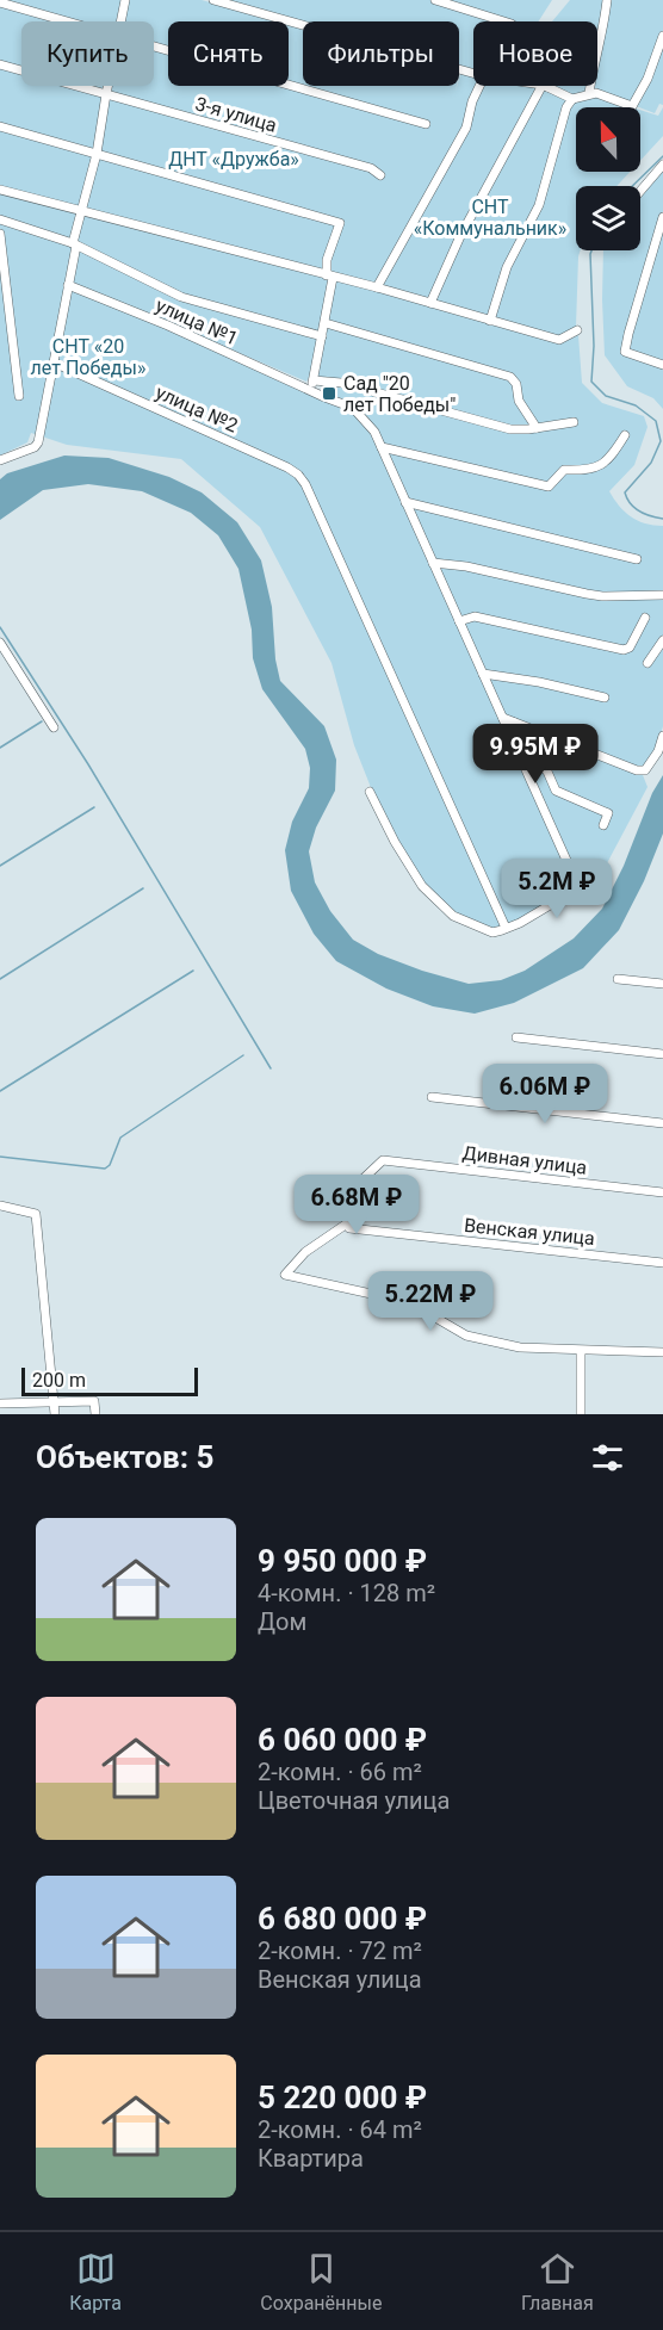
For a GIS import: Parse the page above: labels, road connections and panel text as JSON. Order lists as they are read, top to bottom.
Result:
{
  "streets": {
    "street": [
      "3-я улица",
      "улица №1",
      "улица №2",
      "Дивная улица",
      "Венская улица"
    ]
  },
  "crossings": [
    ["улица №1", "улица №2"]
  ],
  "parks": ["ДНТ «Дружба»", "СНТ «Коммунальник»", "СНТ «20 лет Победы»"],
  "places": {
    "transit": ["Сад \"20 лет Победы\""]
  },
  "scale_bar": "200 m",
  "north": "top",
  "page": {
    "chip": [
      "Купить",
      "Снять",
      "Фильтры",
      "Новое"
    ],
    "price": [
      "9.95M ₽",
      "5.2M ₽",
      "6.06M ₽",
      "6.68M ₽",
      "5.22M ₽"
    ],
    "scale": "200 m",
    "heading": "Объектов: 5",
    "list": [
      {
        "name": "9 950 000 ₽",
        "note": "4-комн. · 128 m² · Дом"
      },
      {
        "name": "6 060 000 ₽",
        "note": "2-комн. · 66 m² · Цветочная улица"
      },
      {
        "name": "6 680 000 ₽",
        "note": "2-комн. · 72 m² · Венская улица"
      },
      {
        "name": "5 220 000 ₽",
        "note": "2-комн. · 64 m² · Квартира"
      }
    ],
    "tabs": ["Карта", "Сохранённые", "Главная"]
  }
}
